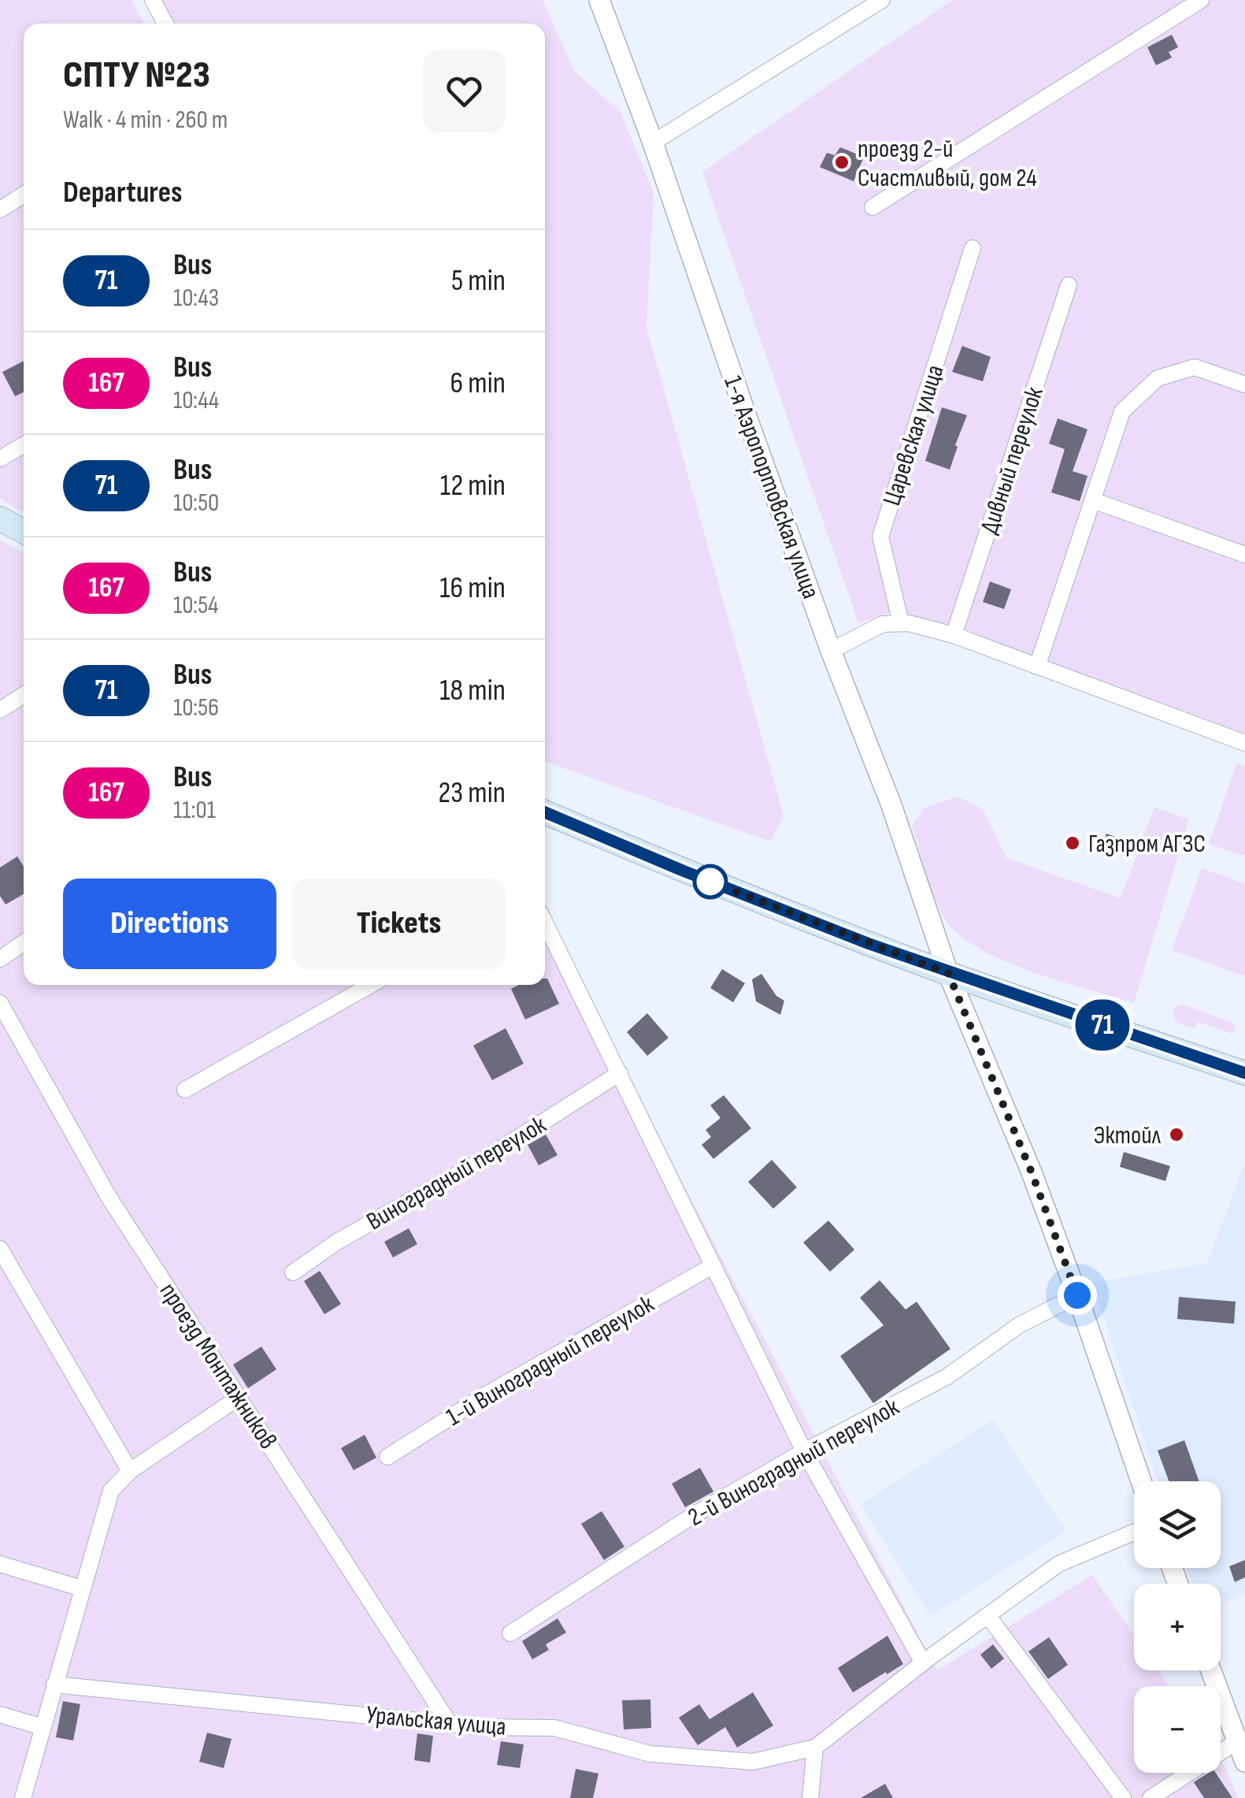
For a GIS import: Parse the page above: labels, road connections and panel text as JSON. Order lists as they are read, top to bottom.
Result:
{
  "streets": {
    "street": [
      "Царевская улица",
      "Дивный переулок",
      "1-я Аэропортовская улица",
      "Виноградный переулок",
      "1-й Виноградный переулок",
      "проезд Монтажников",
      "2-й Виноградный переулок",
      "Уральская улица"
    ]
  },
  "crossings": [
    ["1-я Аэропортовская улица", "2-й Виноградный переулок"],
    ["проезд Монтажников", "Уральская улица"]
  ],
  "places": ["проезд 2-й Счастливый, дом 24", "Газпром АГЗС", "Эктойл"],
  "lines": ["bus line 71"],
  "page": {
    "on_map": "71",
    "heading": [
      ["СПТУ №23", "Walk · 4 min · 260 m"],
      "Departures"
    ],
    "list": [
      {
        "mark": "71",
        "name": "Bus",
        "note": "10:43",
        "value": "5 min"
      },
      {
        "mark": "167",
        "name": "Bus",
        "note": "10:44",
        "value": "6 min"
      },
      {
        "mark": "71",
        "name": "Bus",
        "note": "10:50",
        "value": "12 min"
      },
      {
        "mark": "167",
        "name": "Bus",
        "note": "10:54",
        "value": "16 min"
      },
      {
        "mark": "71",
        "name": "Bus",
        "note": "10:56",
        "value": "18 min"
      },
      {
        "mark": "167",
        "name": "Bus",
        "note": "11:01",
        "value": "23 min"
      }
    ],
    "buttons": ["Directions", "Tickets"],
    "map_buttons": ["+", "−"]
  }
}
